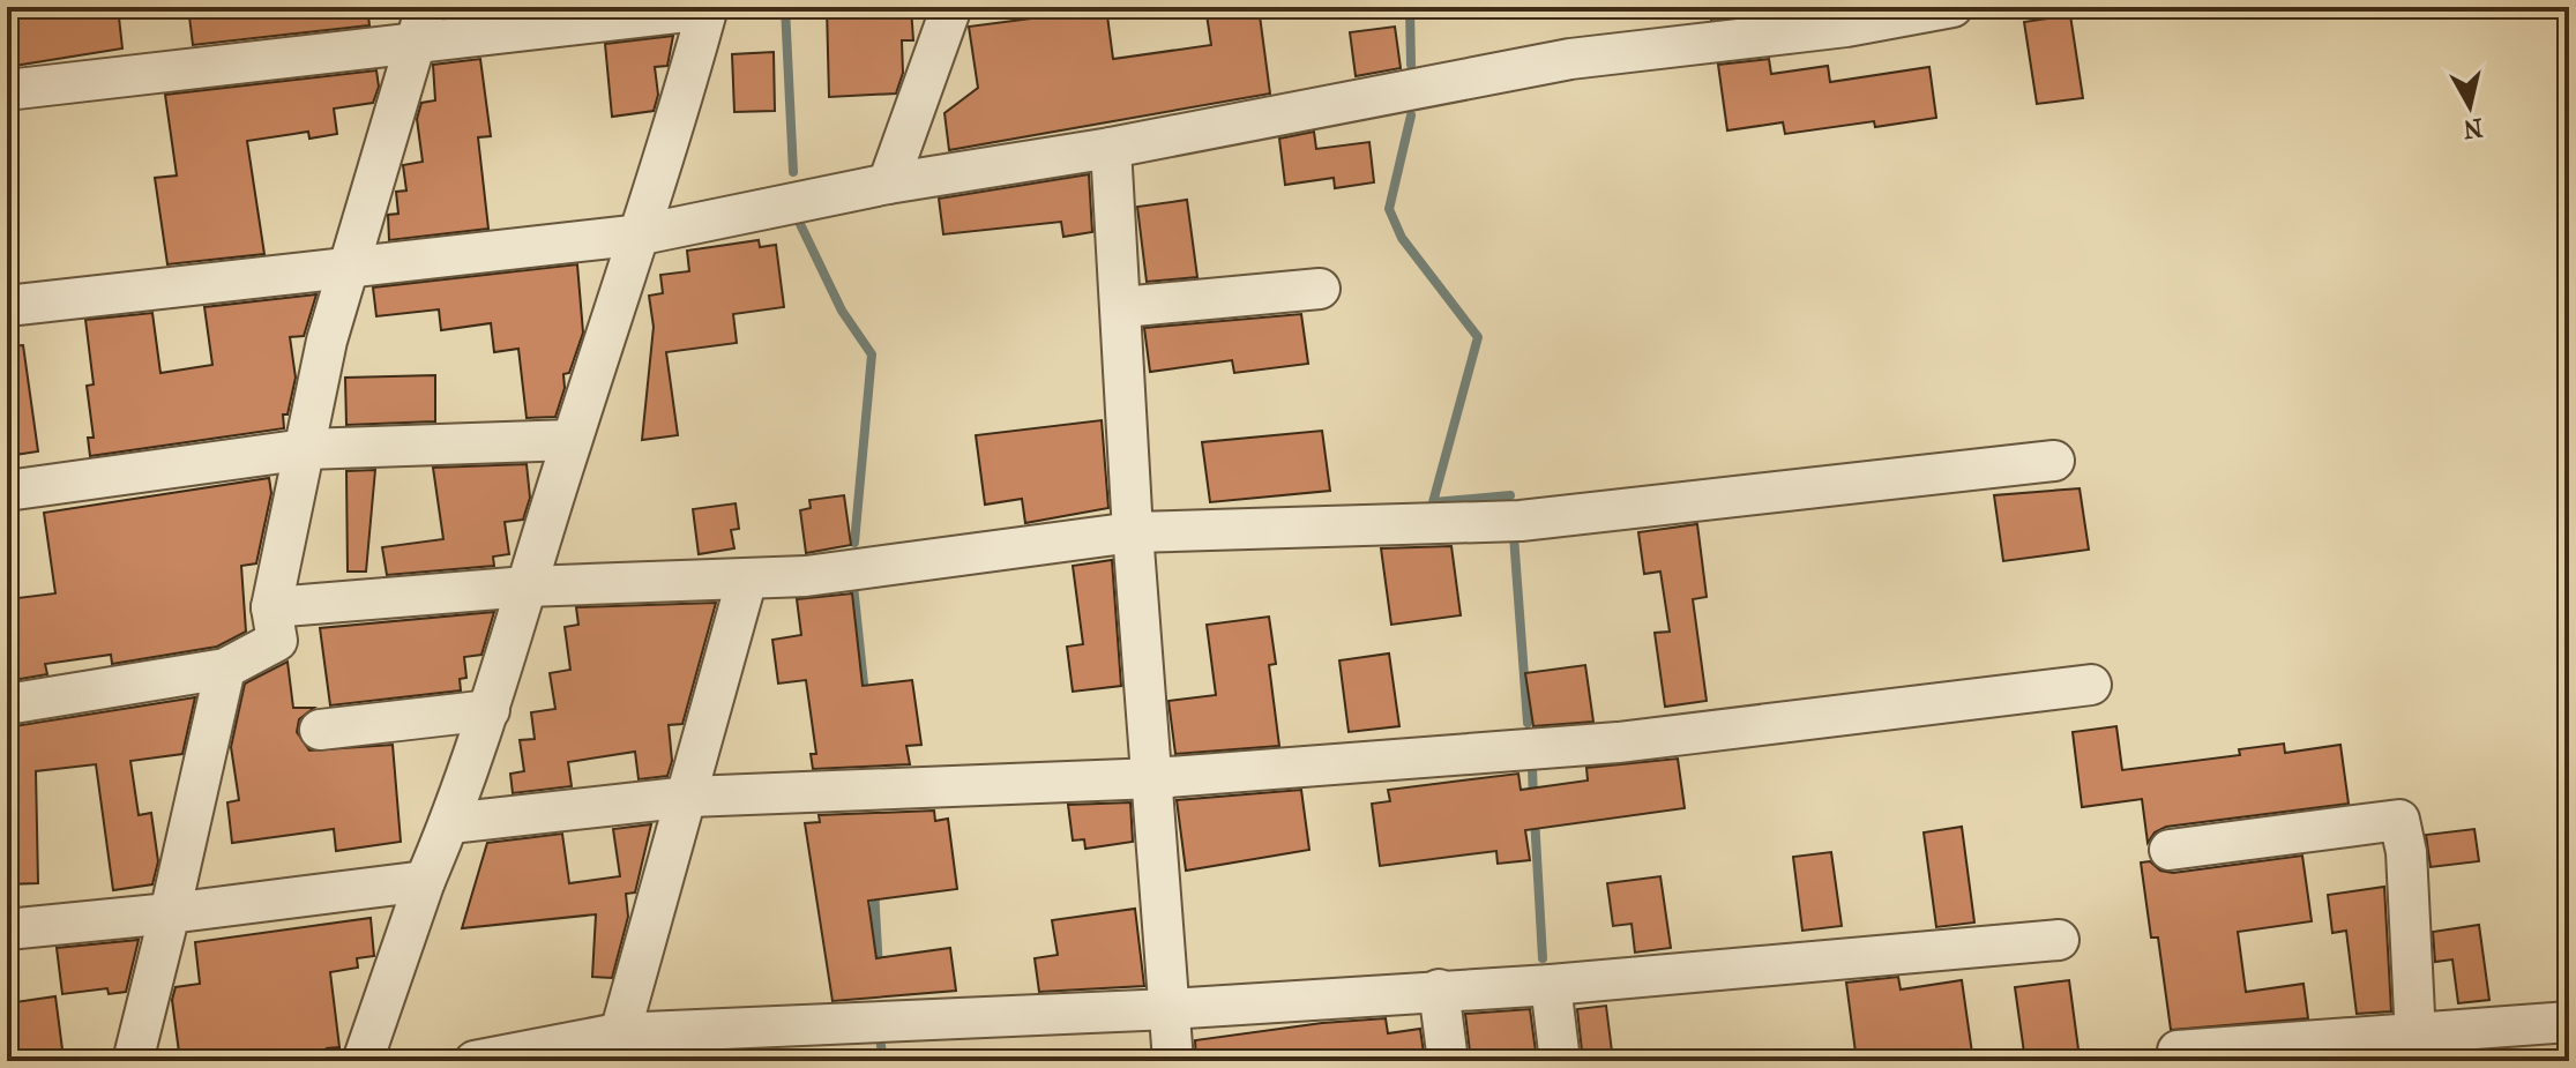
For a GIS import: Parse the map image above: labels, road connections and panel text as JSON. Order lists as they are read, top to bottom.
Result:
{
  "north": "bottom"
}
